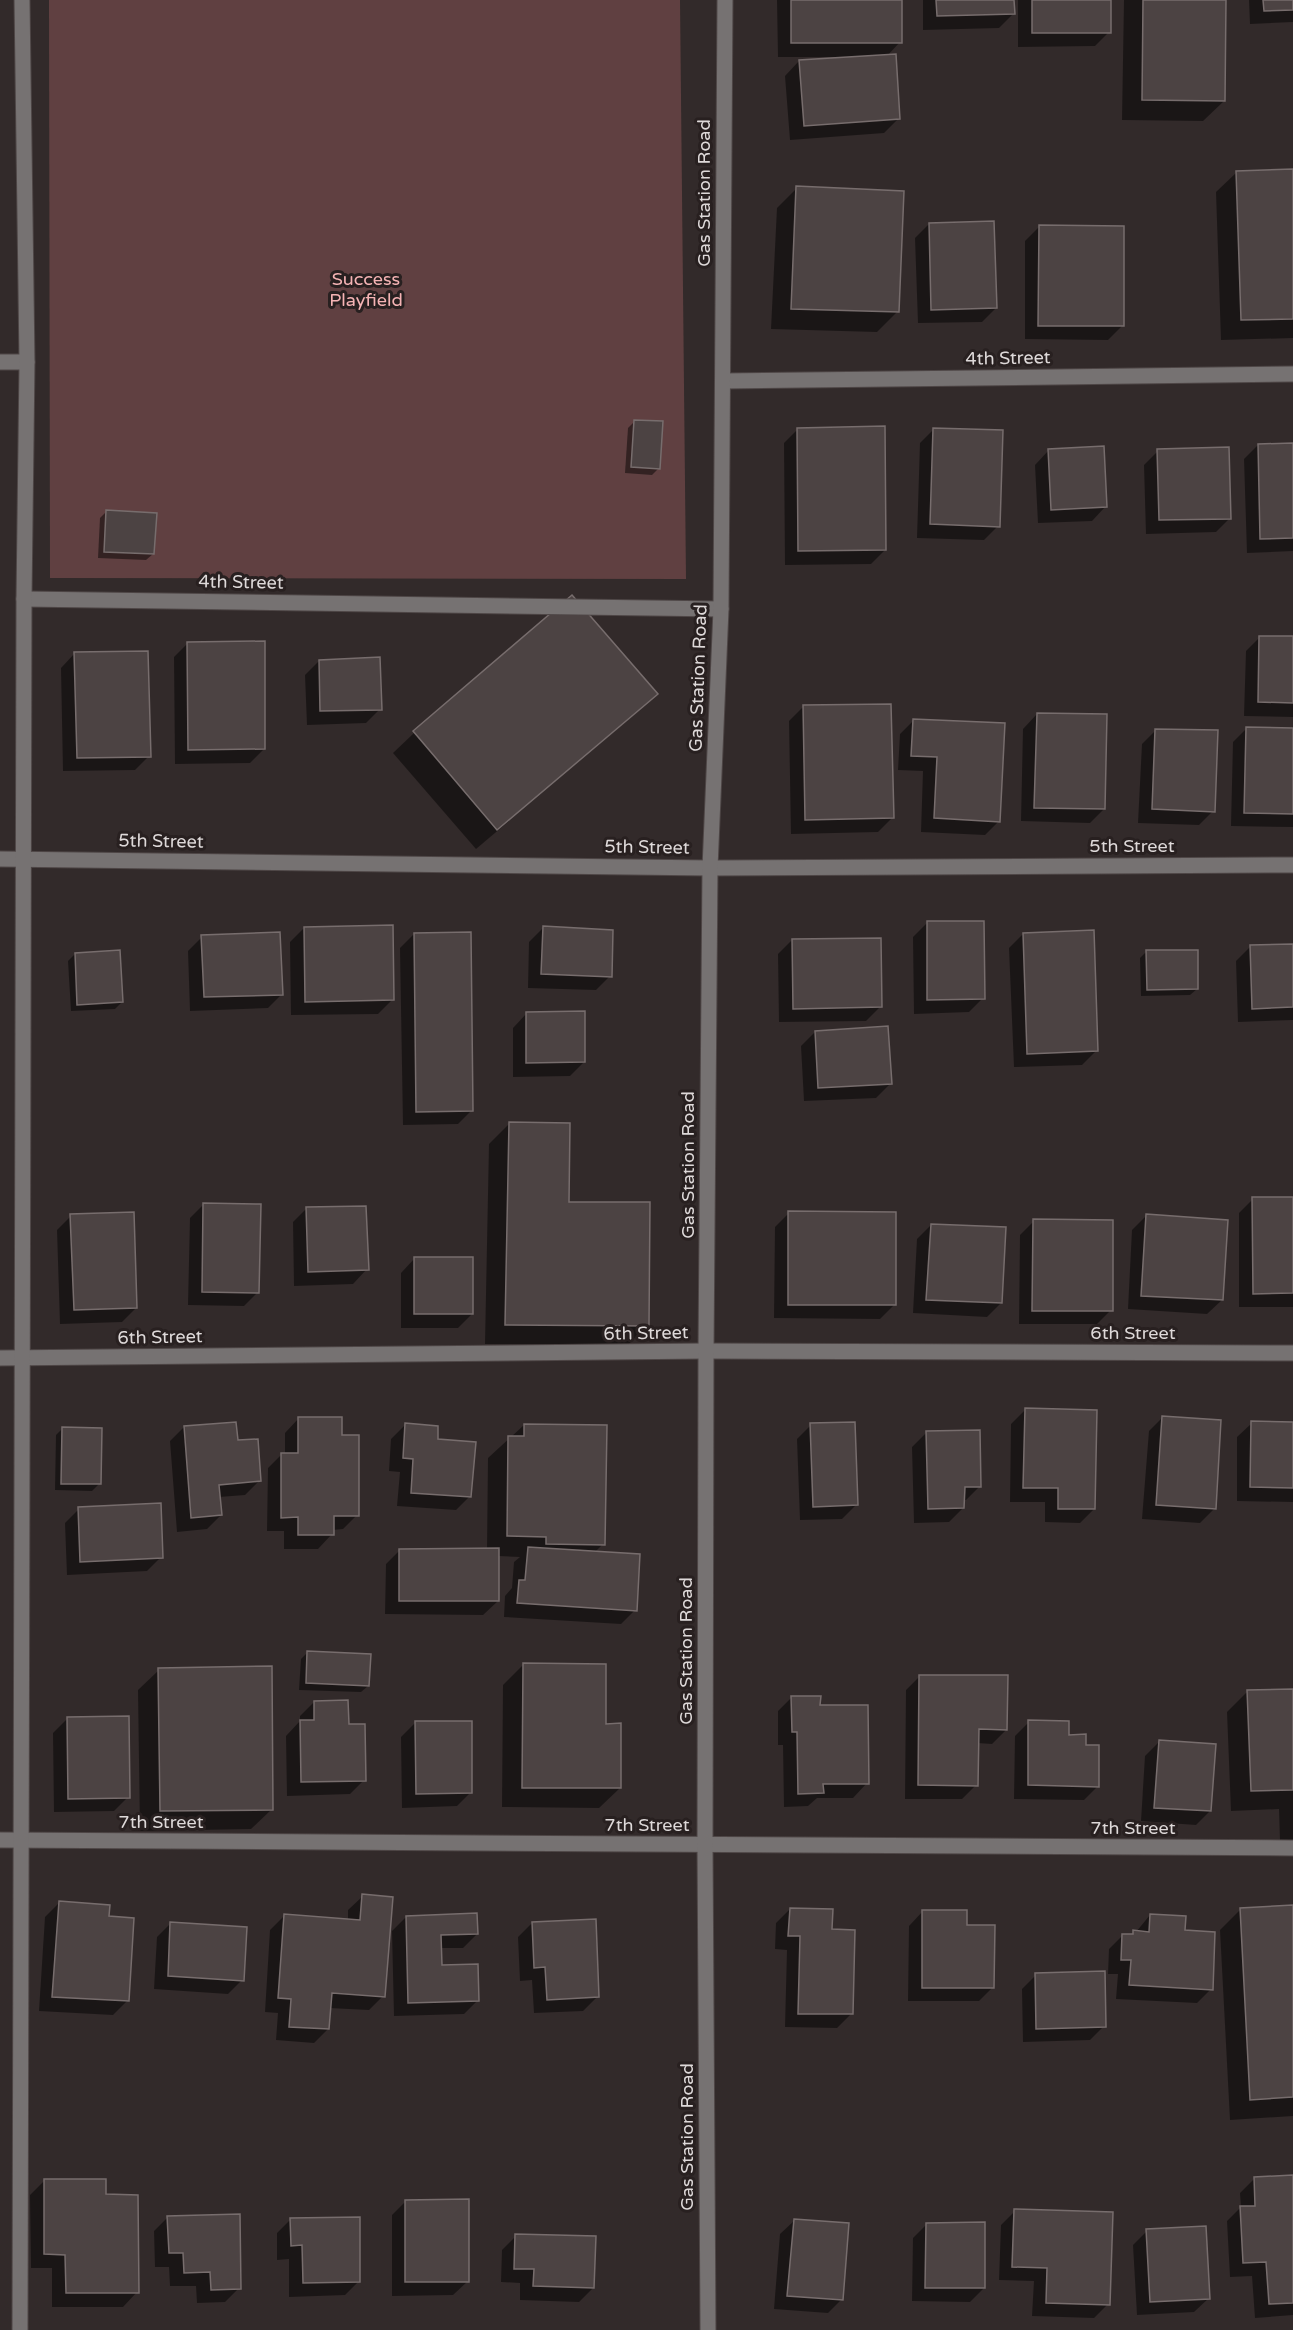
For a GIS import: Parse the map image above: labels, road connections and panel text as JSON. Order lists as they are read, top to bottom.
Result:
{
  "streets": {
    "street": [
      "Gas Station Road",
      "4th Street",
      "5th Street",
      "6th Street",
      "7th Street"
    ]
  },
  "crossings": [
    ["Gas Station Road", "4th Street"],
    ["Gas Station Road", "5th Street"],
    ["Gas Station Road", "6th Street"],
    ["Gas Station Road", "7th Street"]
  ],
  "parks": ["Success Playfield"]
}
